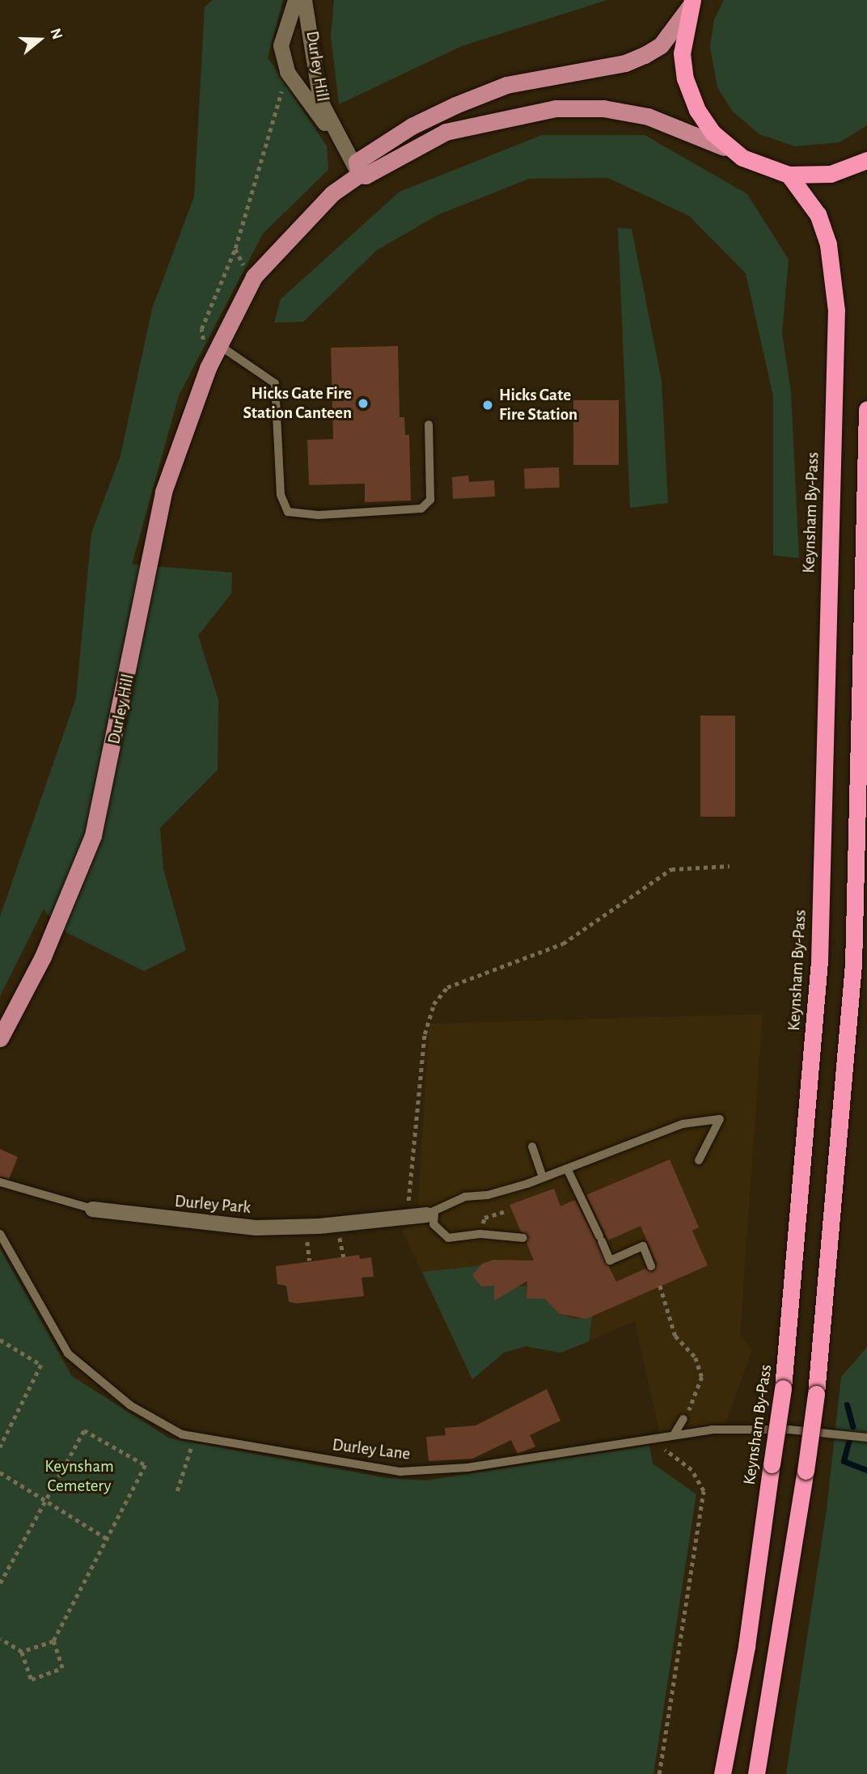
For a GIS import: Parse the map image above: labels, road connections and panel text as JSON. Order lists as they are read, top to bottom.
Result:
{
  "streets": {
    "highway": ["Keynsham By-Pass"],
    "main road": ["Durley Hill"],
    "street": ["Durley Park"],
    "lane": ["Durley Lane"]
  },
  "parks": ["Keynsham Cemetery"],
  "places": ["Hicks Gate Fire Station Canteen", "Hicks Gate Fire Station"],
  "north": "right"
}
